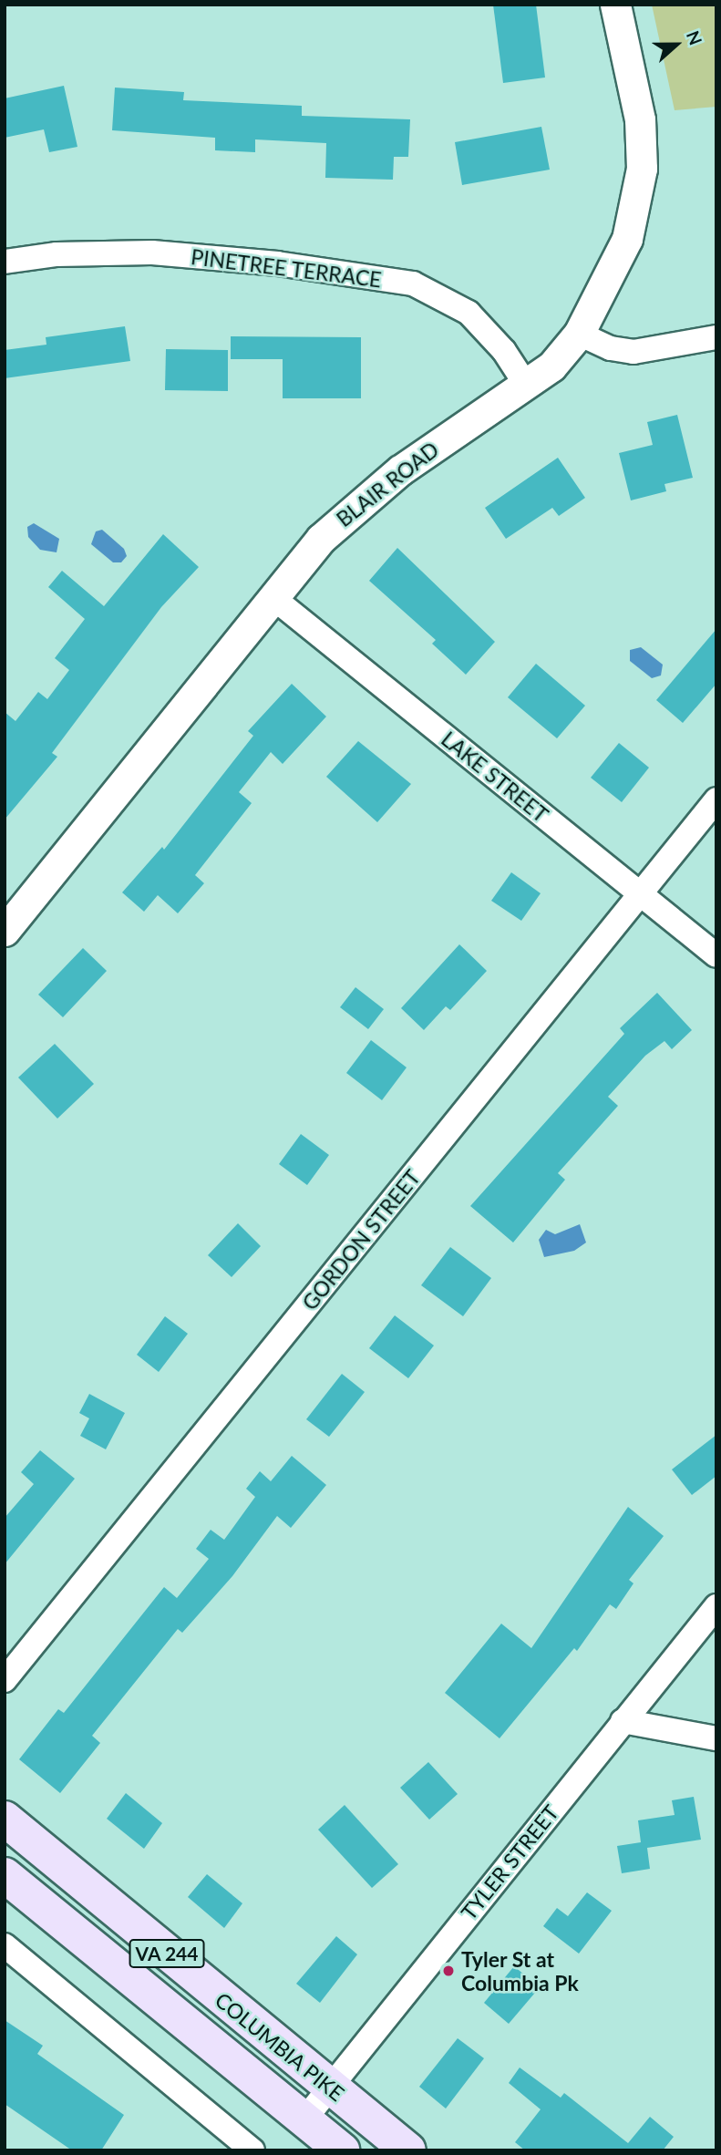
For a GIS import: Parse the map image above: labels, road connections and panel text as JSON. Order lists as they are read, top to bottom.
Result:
{
  "streets": {
    "main road": ["VA 244", "COLUMBIA PIKE"],
    "street": [
      "PINETREE TERRACE",
      "BLAIR ROAD",
      "LAKE STREET",
      "GORDON STREET",
      "TYLER STREET"
    ]
  },
  "crossings": [
    ["PINETREE TERRACE", "BLAIR ROAD"],
    ["BLAIR ROAD", "LAKE STREET"],
    ["LAKE STREET", "GORDON STREET"],
    ["TYLER STREET", "COLUMBIA PIKE"]
  ],
  "places": ["Tyler St at Columbia Pk"],
  "north": "right"
}
